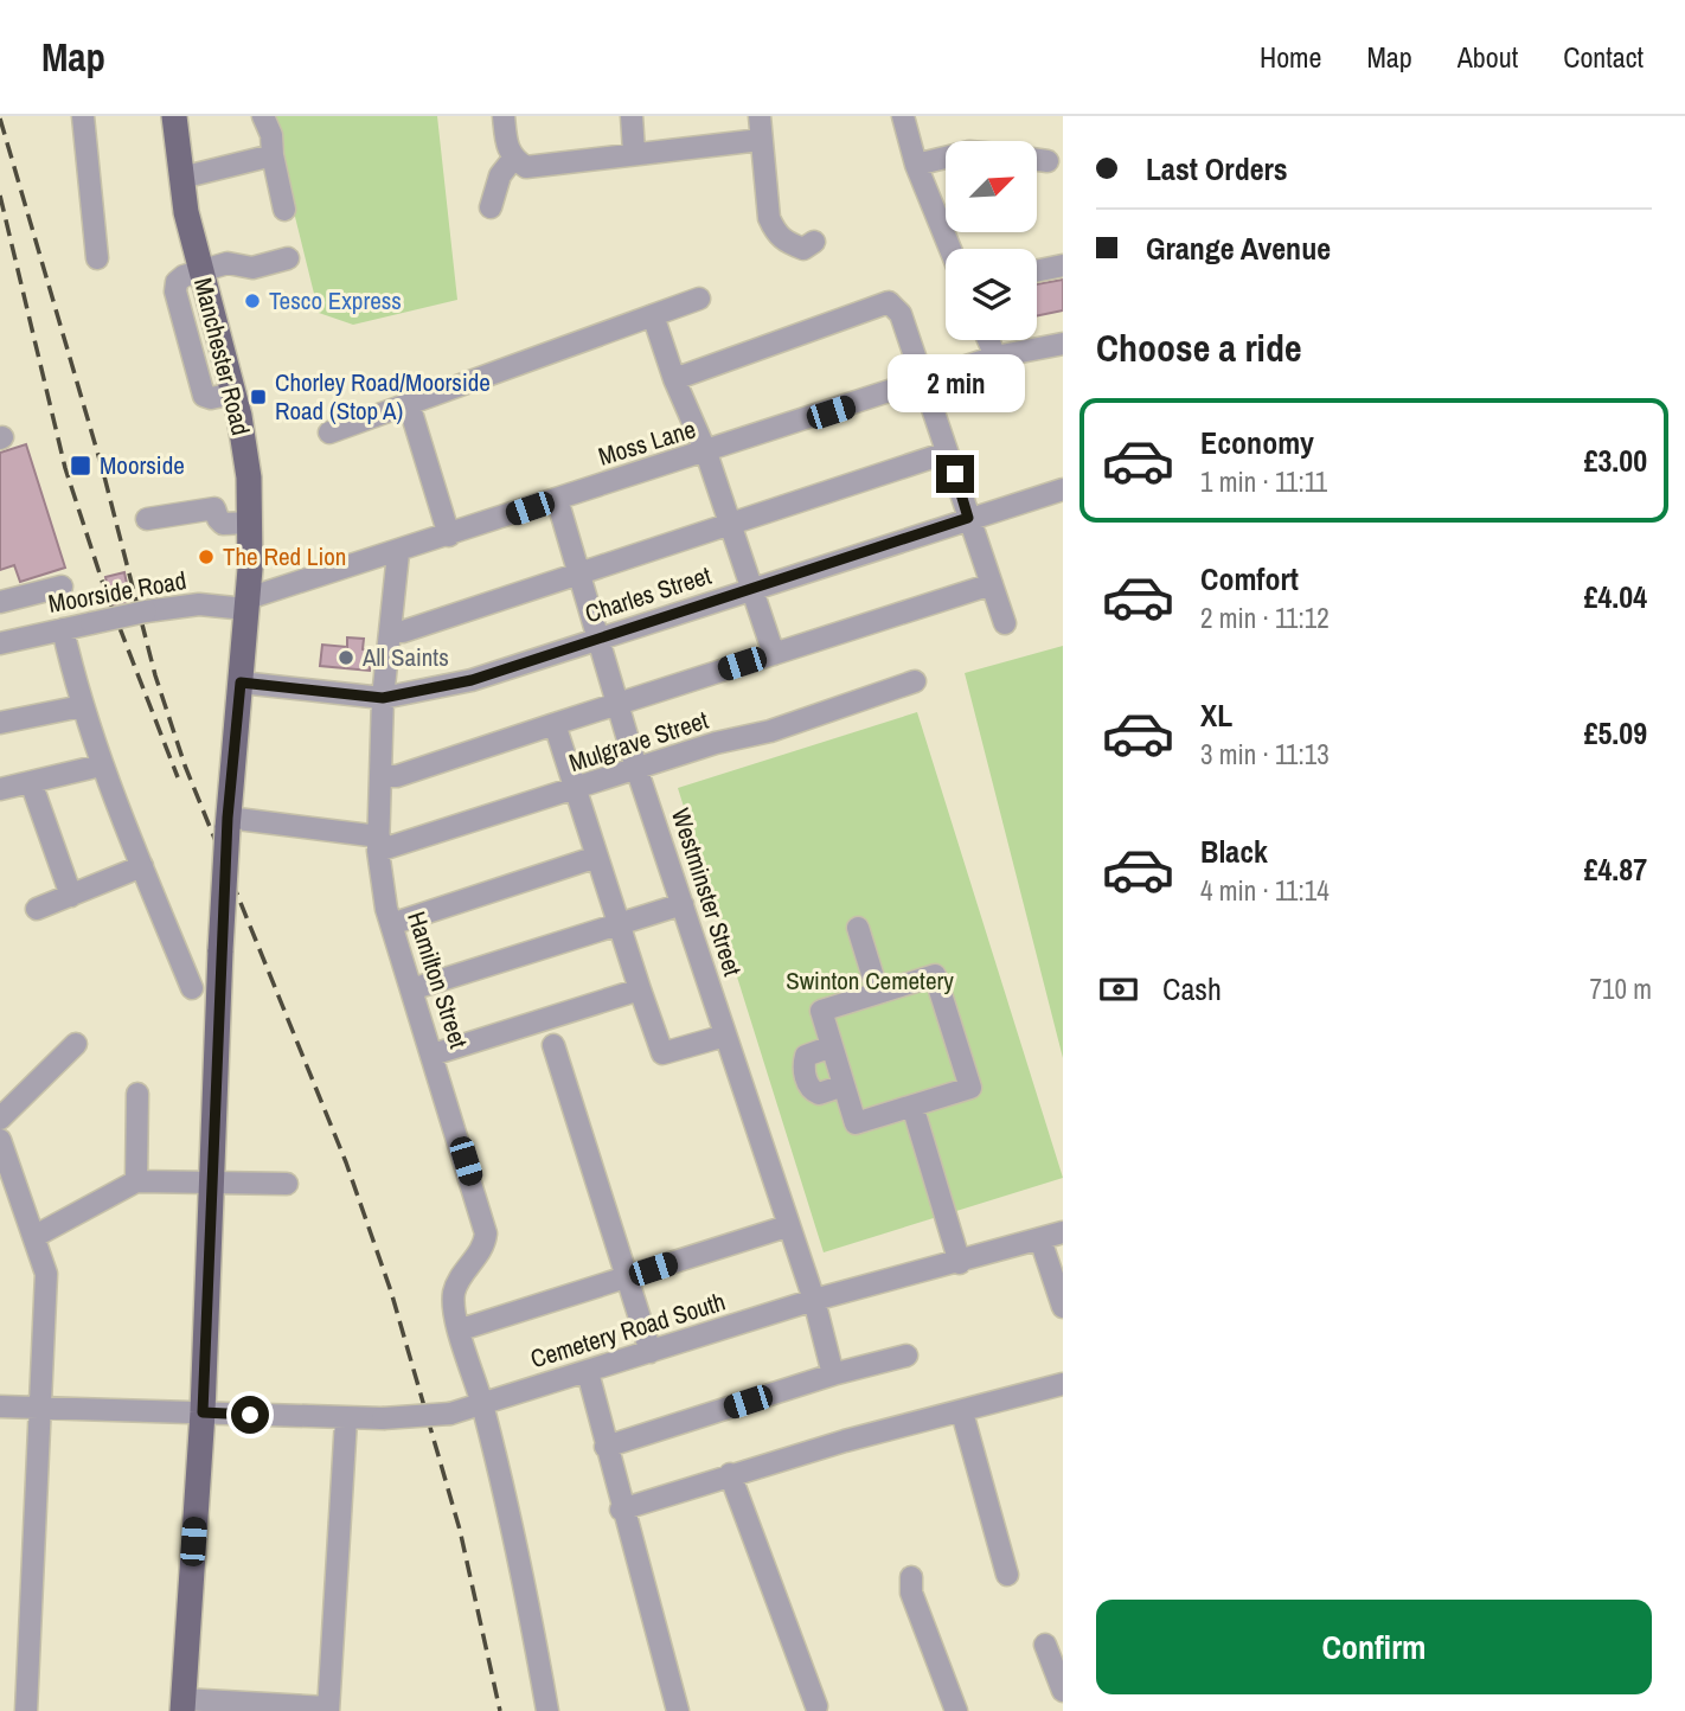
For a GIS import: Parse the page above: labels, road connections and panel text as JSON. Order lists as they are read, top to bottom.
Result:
{
  "streets": {
    "main road": ["Manchester Road"],
    "street": [
      "Moss Lane",
      "Moorside Road",
      "Charles Street",
      "Mulgrave Street",
      "Westminster Street",
      "Hamilton Street",
      "Cemetery Road South"
    ]
  },
  "crossings": [
    ["Manchester Road", "Moss Lane"],
    ["Manchester Road", "Moorside Road"],
    ["Manchester Road", "Charles Street"],
    ["Manchester Road", "Mulgrave Street"],
    ["Manchester Road", "Cemetery Road South"],
    ["Moss Lane", "Moorside Road"],
    ["Moss Lane", "Westminster Street"],
    ["Moss Lane", "Hamilton Street"],
    ["Charles Street", "Westminster Street"],
    ["Charles Street", "Hamilton Street"],
    ["Mulgrave Street", "Westminster Street"],
    ["Mulgrave Street", "Hamilton Street"],
    ["Westminster Street", "Cemetery Road South"],
    ["Hamilton Street", "Cemetery Road South"]
  ],
  "parks": ["Swinton Cemetery"],
  "places": {
    "other": ["Tesco Express", "The Red Lion", "All Saints"],
    "transit": ["Chorley Road/Moorside Road (Stop A)", "Moorside"]
  },
  "north": "top right",
  "page": {
    "header": "Map",
    "nav": [
      "Home",
      "Map",
      "About",
      "Contact"
    ],
    "banner": ["Last Orders", "Grange Avenue"],
    "heading": "Choose a ride",
    "bubble": "2 min",
    "list": [
      {
        "name": "Economy",
        "note": "1 min · 11:11",
        "value": "£3.00"
      },
      {
        "name": "Comfort",
        "note": "2 min · 11:12",
        "value": "£4.04"
      },
      {
        "name": "XL",
        "note": "3 min · 11:13",
        "value": "£5.09"
      },
      {
        "name": "Black",
        "note": "4 min · 11:14",
        "value": "£4.87"
      }
    ],
    "pay": ["Cash", "710 m"],
    "buttons": "Confirm"
  }
}
